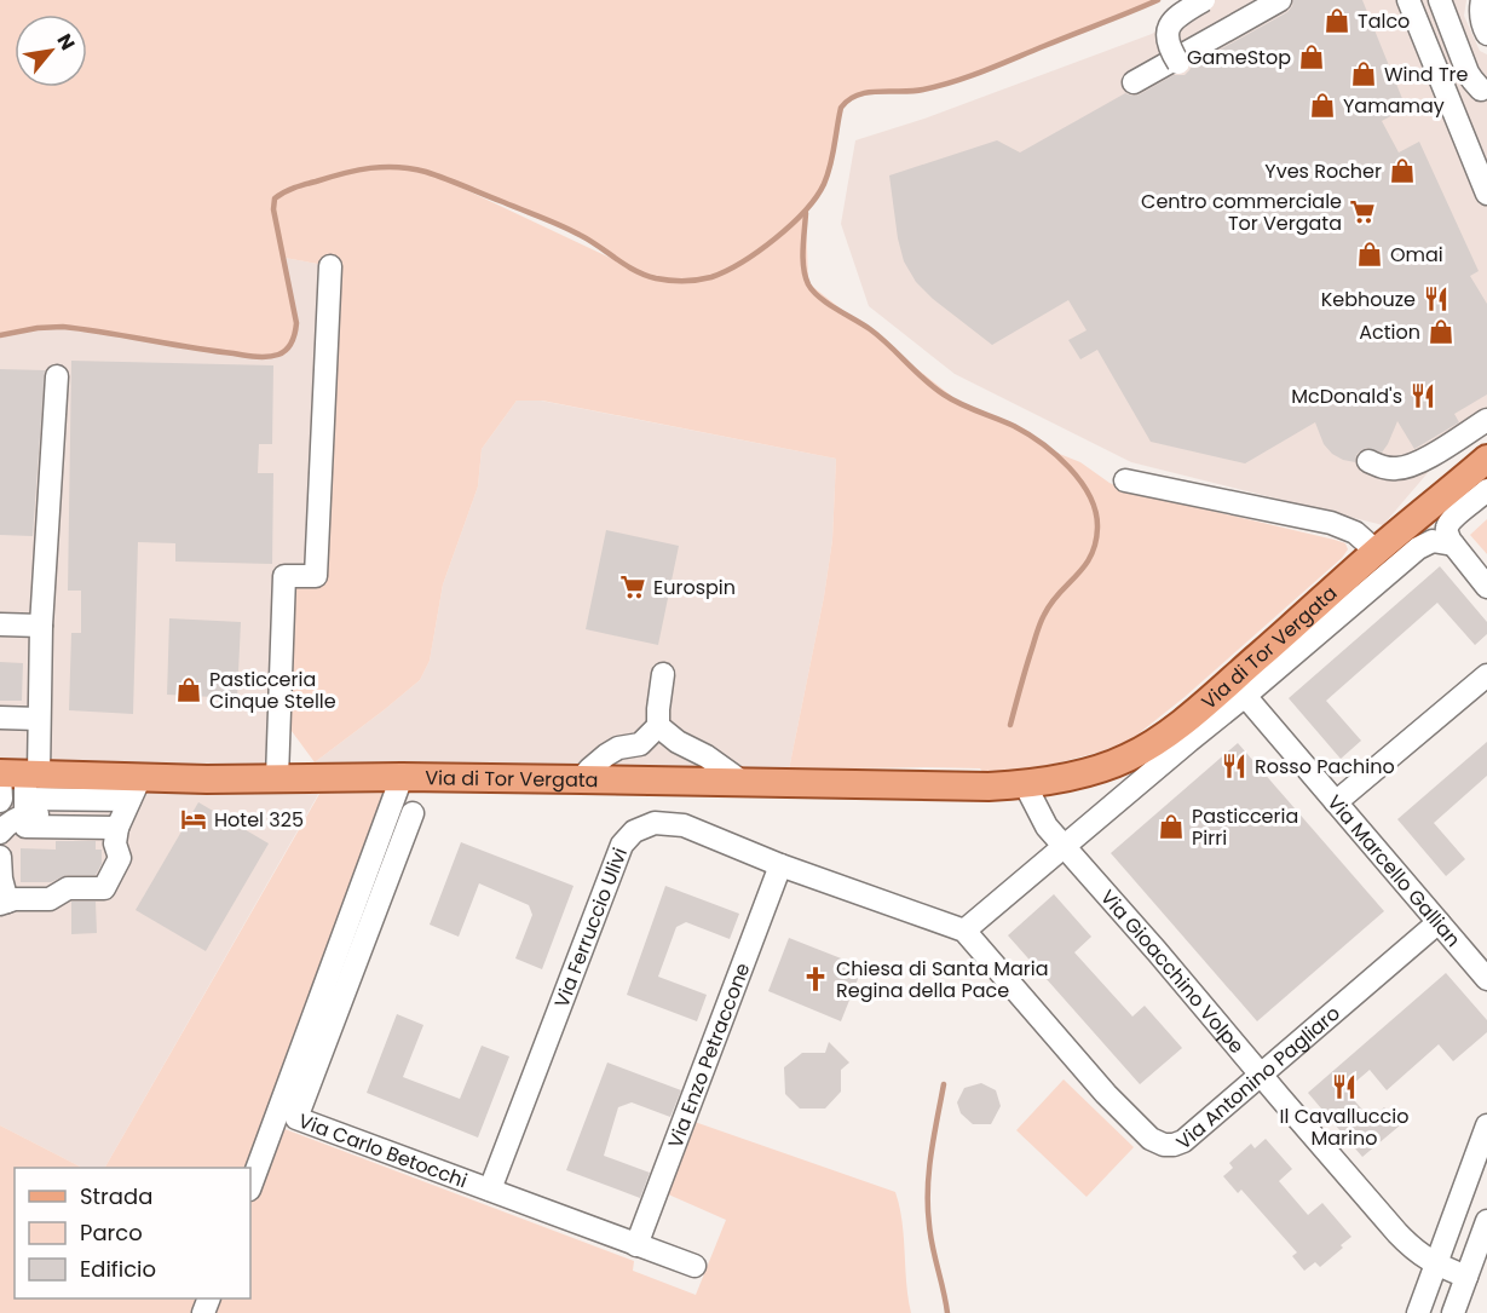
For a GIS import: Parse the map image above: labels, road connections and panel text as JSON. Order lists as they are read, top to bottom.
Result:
{
  "streets": {
    "main road": ["Via di Tor Vergata"],
    "street": [
      "Via Marcello Gallian",
      "Via Ferruccio Ulivi",
      "Via Gioacchino Volpe",
      "Via Enzo Petraccone",
      "Via Antonino Pagliaro",
      "Via Carlo Betocchi"
    ]
  },
  "crossings": [
    ["Via di Tor Vergata", "Via Marcello Gallian"],
    ["Via di Tor Vergata", "Via Ferruccio Ulivi"],
    ["Via di Tor Vergata", "Via Gioacchino Volpe"],
    ["Via di Tor Vergata", "Via Antonino Pagliaro"],
    ["Via Marcello Gallian", "Via Antonino Pagliaro"],
    ["Via Ferruccio Ulivi", "Via Enzo Petraccone"],
    ["Via Ferruccio Ulivi", "Via Antonino Pagliaro"],
    ["Via Ferruccio Ulivi", "Via Carlo Betocchi"],
    ["Via Gioacchino Volpe", "Via Antonino Pagliaro"],
    ["Via Enzo Petraccone", "Via Carlo Betocchi"]
  ],
  "places": {
    "shop": [
      "Talco",
      "GameStop",
      "Wind Tre",
      "Yamamay",
      "Yves Rocher",
      "Omai",
      "Action",
      "Pasticceria Cinque Stelle",
      "Pasticceria Pirri"
    ],
    "supermarket": ["Centro commerciale Tor Vergata", "Eurospin"],
    "restaurant": [
      "Kebhouze",
      "McDonald's",
      "Rosso Pachino",
      "Il Cavalluccio Marino"
    ],
    "hotel": ["Hotel 325"],
    "church": ["Chiesa di Santa Maria Regina della Pace"]
  },
  "legend": ["Strada", "Parco", "Edificio"],
  "north": "top right"
}
